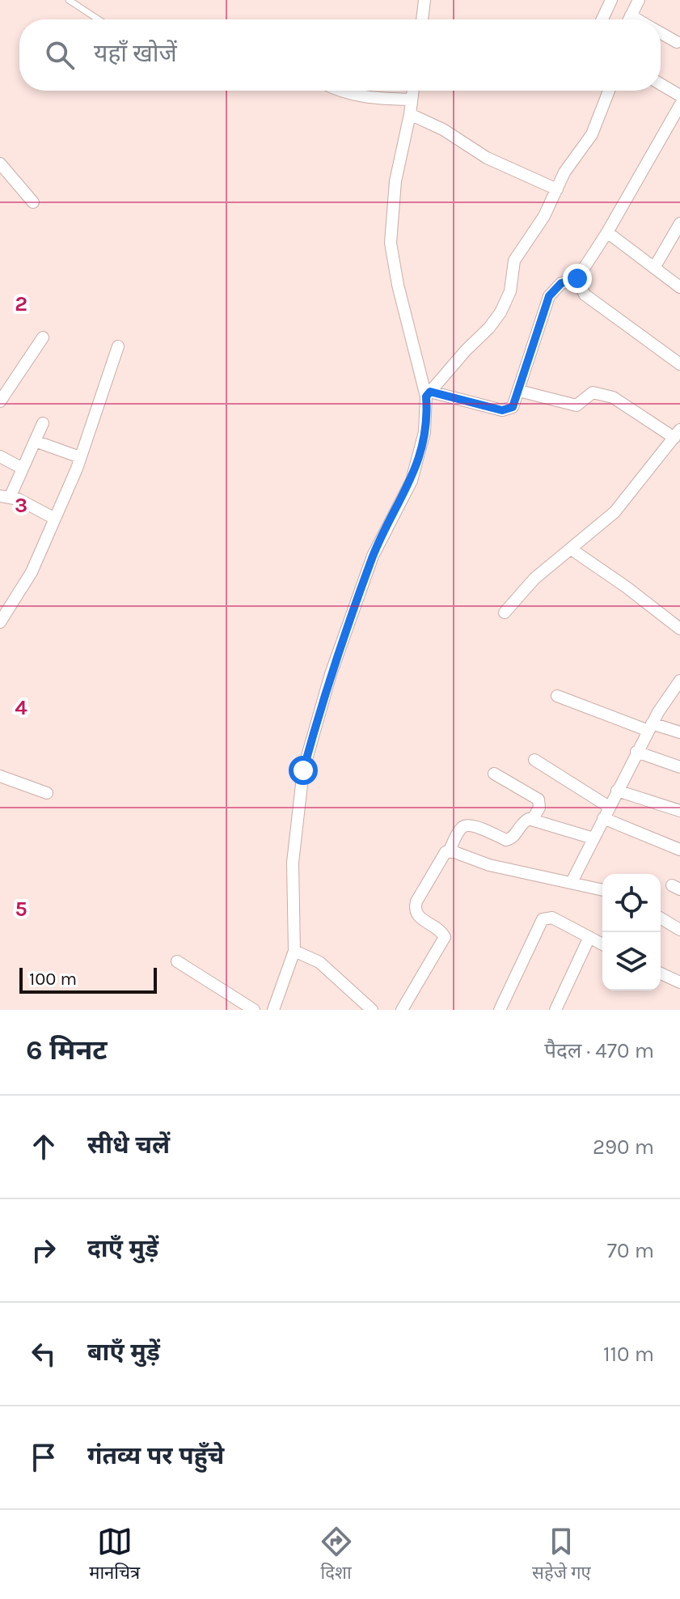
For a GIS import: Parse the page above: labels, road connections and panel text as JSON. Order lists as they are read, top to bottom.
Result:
{
  "scale_bar": "100 m",
  "page": {
    "search": "यहाँ खोजें",
    "scale": "100 m",
    "heading": ["6 मिनट", "पैदल · 470 m"],
    "list": [
      ["सीधे चलें", "290 m"],
      ["दाएँ मुड़ें", "70 m"],
      ["बाएँ मुड़ें", "110 m"],
      "गंतव्य पर पहुँचे"
    ],
    "nav": ["मानचित्र", "दिशा", "सहेजे गए"]
  },
  "grid": {
    "rows": [
      "2",
      "3",
      "4",
      "5"
    ]
  }
}
